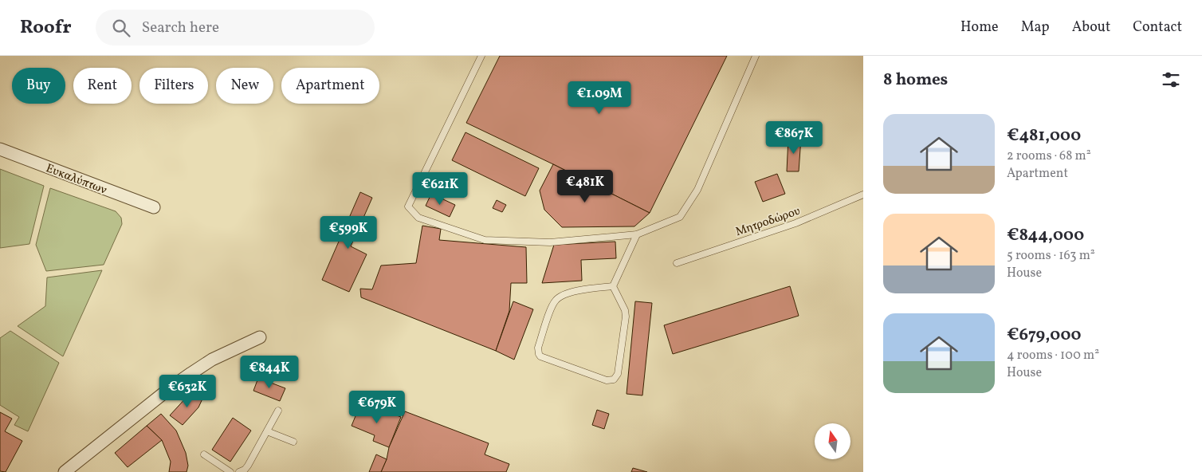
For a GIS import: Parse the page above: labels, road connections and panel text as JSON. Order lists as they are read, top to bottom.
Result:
{
  "streets": {
    "street": ["Ευκαλύπτων"],
    "lane": ["Μητροδώρου"]
  },
  "north": "top",
  "page": {
    "header": "Roofr",
    "search": "Search here",
    "nav": [
      "Home",
      "Map",
      "About",
      "Contact"
    ],
    "heading": "8 homes",
    "chip": [
      "Buy",
      "Rent",
      "Filters",
      "New",
      "Apartment"
    ],
    "price": [
      "€1.09M",
      "€867K",
      "€481K",
      "€621K",
      "€599K",
      "€844K",
      "€632K",
      "€679K"
    ],
    "list": [
      {
        "name": "€481,000",
        "note": "2 rooms · 68 m² · Apartment"
      },
      {
        "name": "€844,000",
        "note": "5 rooms · 163 m² · House"
      },
      {
        "name": "€679,000",
        "note": "4 rooms · 100 m² · House"
      }
    ]
  }
}
